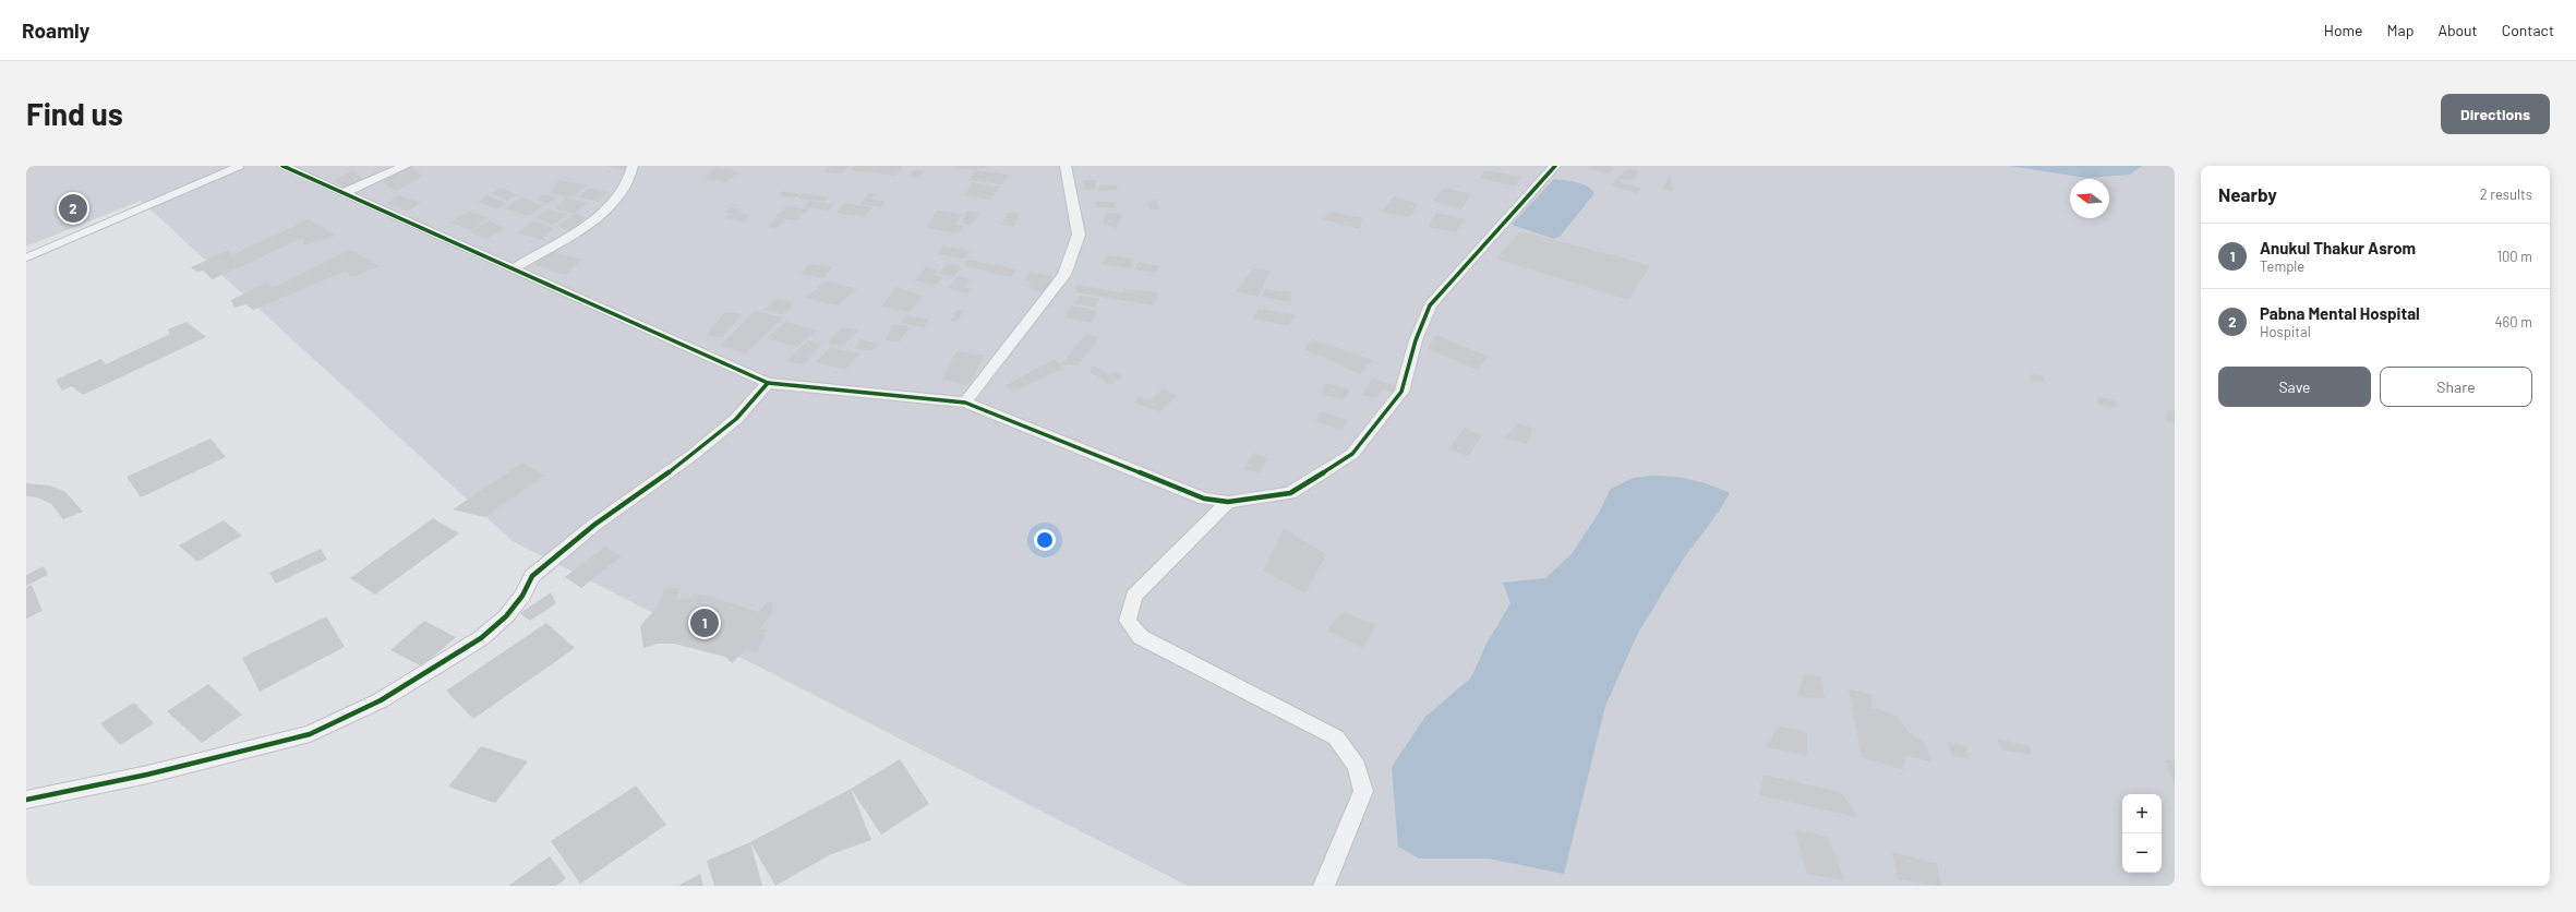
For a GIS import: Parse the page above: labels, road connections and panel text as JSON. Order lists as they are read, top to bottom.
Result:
{
  "north": "left",
  "page": {
    "header": "Roamly",
    "nav": [
      "Home",
      "Map",
      "About",
      "Contact"
    ],
    "buttons": [
      "Directions",
      ["Save", "Share"]
    ],
    "title": "Find us",
    "heading": ["Nearby", "2 results"],
    "pins": ["2", "1"],
    "list": [
      {
        "mark": "1",
        "name": "Anukul Thakur Asrom",
        "note": "Temple",
        "value": "100 m"
      },
      {
        "mark": "2",
        "name": "Pabna Mental Hospital",
        "note": "Hospital",
        "value": "460 m"
      }
    ],
    "map_buttons": ["+", "−"]
  }
}
